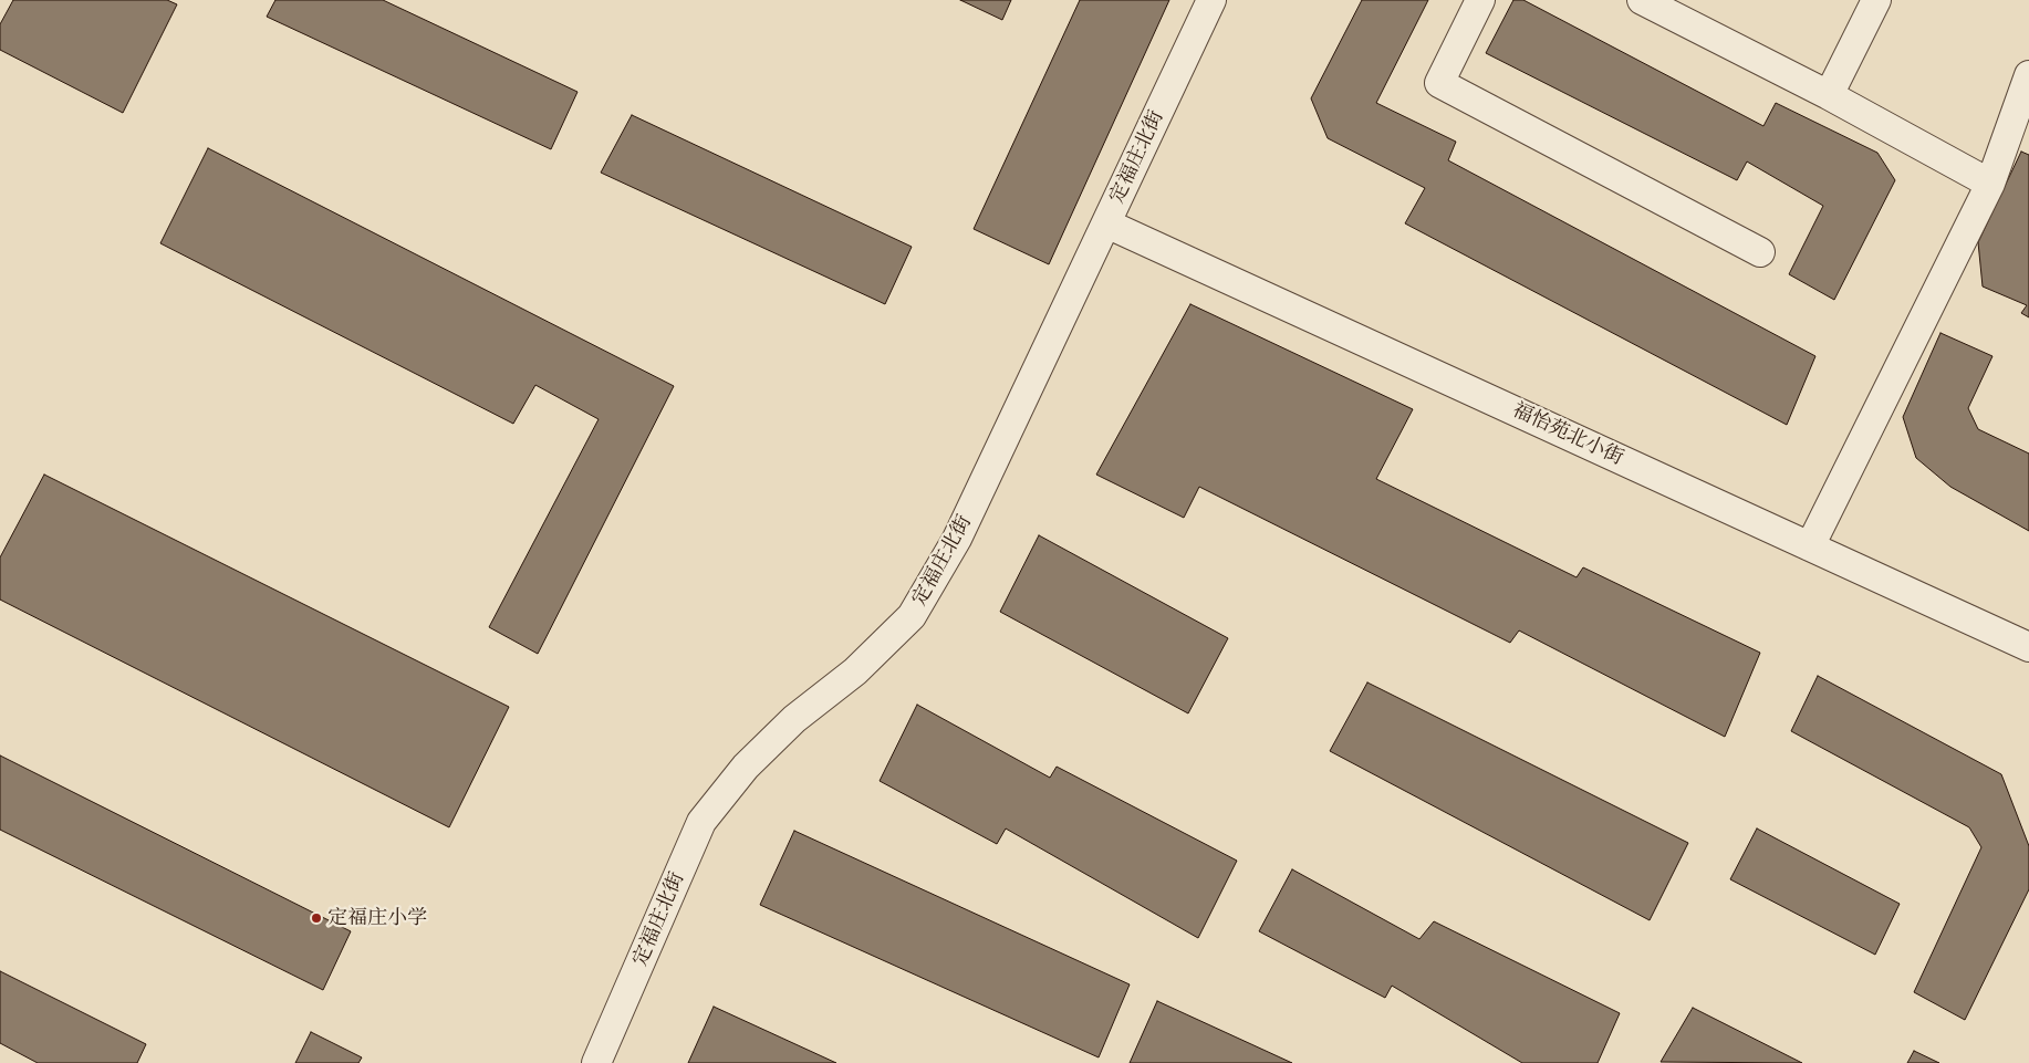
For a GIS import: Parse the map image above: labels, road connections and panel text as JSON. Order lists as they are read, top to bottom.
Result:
{
  "streets": {
    "street": ["定福庄北街", "福怡苑北小街"]
  },
  "crossings": [
    ["定福庄北街", "福怡苑北小街"]
  ],
  "places": ["定福庄小学"]
}
